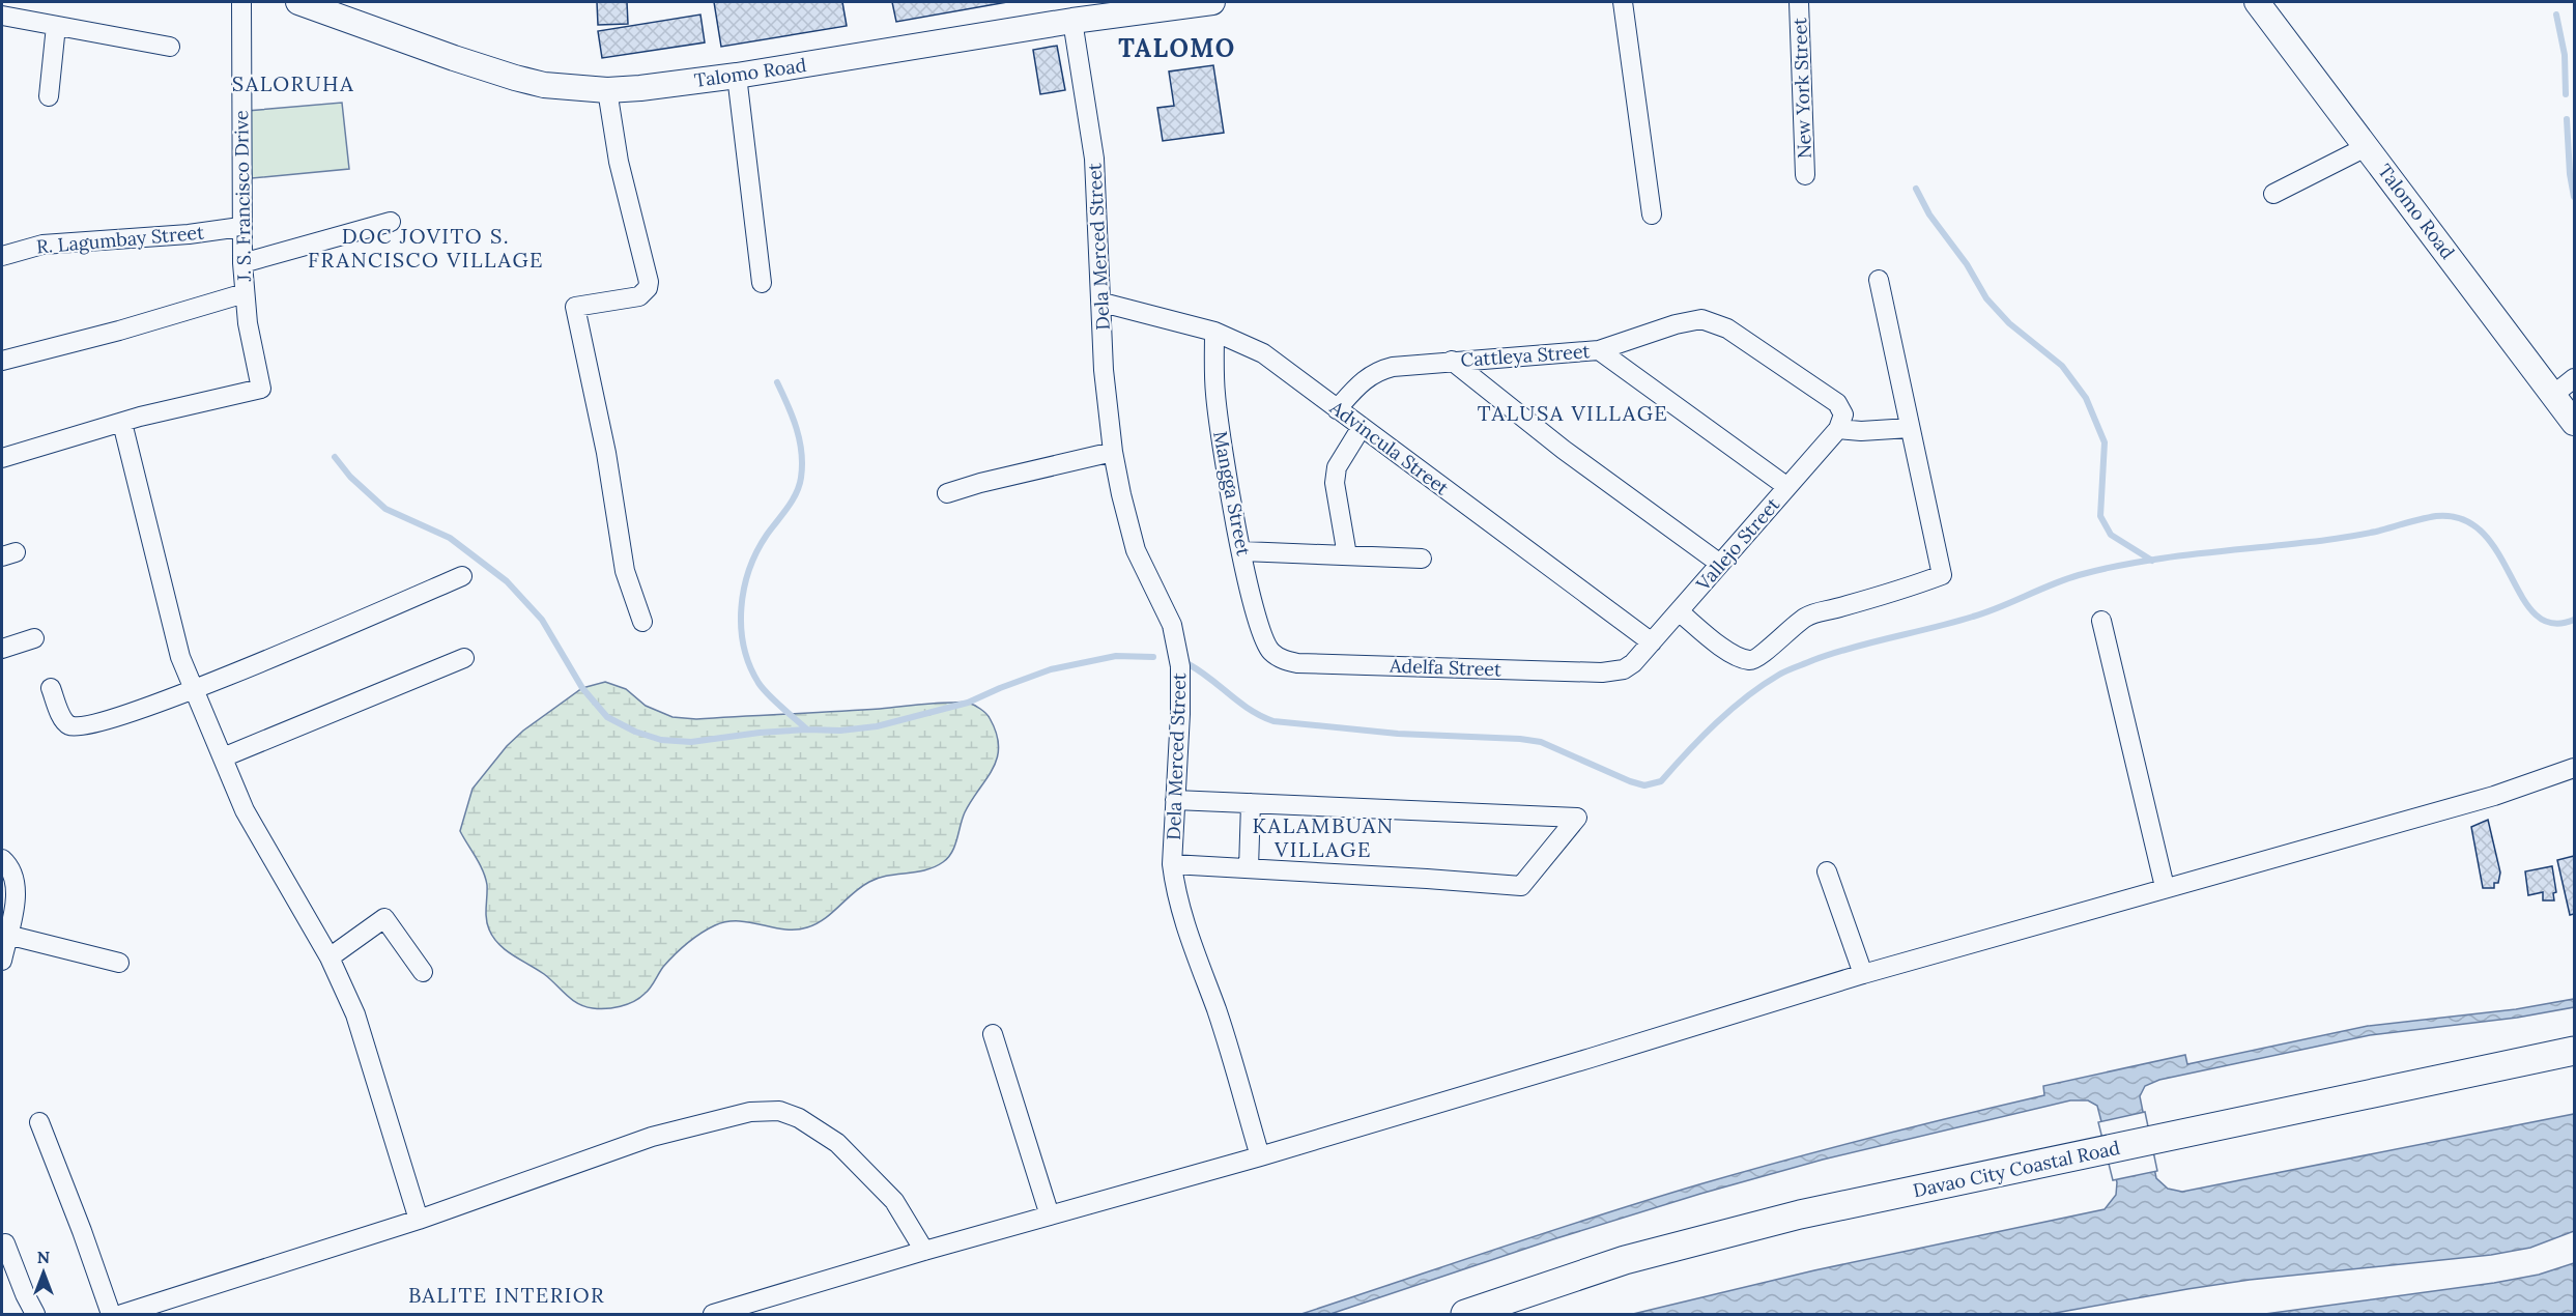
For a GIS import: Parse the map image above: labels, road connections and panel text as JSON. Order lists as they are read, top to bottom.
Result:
{
  "streets": {
    "main road": ["Davao City Coastal Road"],
    "street": [
      "Talomo Road",
      "New York Street",
      "J. S. Francisco Drive",
      "R. Lagumbay Street",
      "Dela Merced Street",
      "Cattleya Street",
      "Advincula Street",
      "Mangga Street",
      "Vallejo Street",
      "Adelfa Street"
    ]
  },
  "crossings": [
    ["Talomo Road", "Dela Merced Street"],
    ["J. S. Francisco Drive", "R. Lagumbay Street"],
    ["Dela Merced Street", "Advincula Street"],
    ["Cattleya Street", "Advincula Street"],
    ["Cattleya Street", "Vallejo Street"],
    ["Advincula Street", "Mangga Street"],
    ["Advincula Street", "Vallejo Street"],
    ["Mangga Street", "Adelfa Street"],
    ["Vallejo Street", "Adelfa Street"]
  ],
  "districts": [
    "TALOMO",
    "SALORUHA",
    "DOC JOVITO S. FRANCISCO VILLAGE",
    "TALUSA VILLAGE",
    "KALAMBUAN VILLAGE",
    "BALITE INTERIOR"
  ],
  "north": "top"
}
